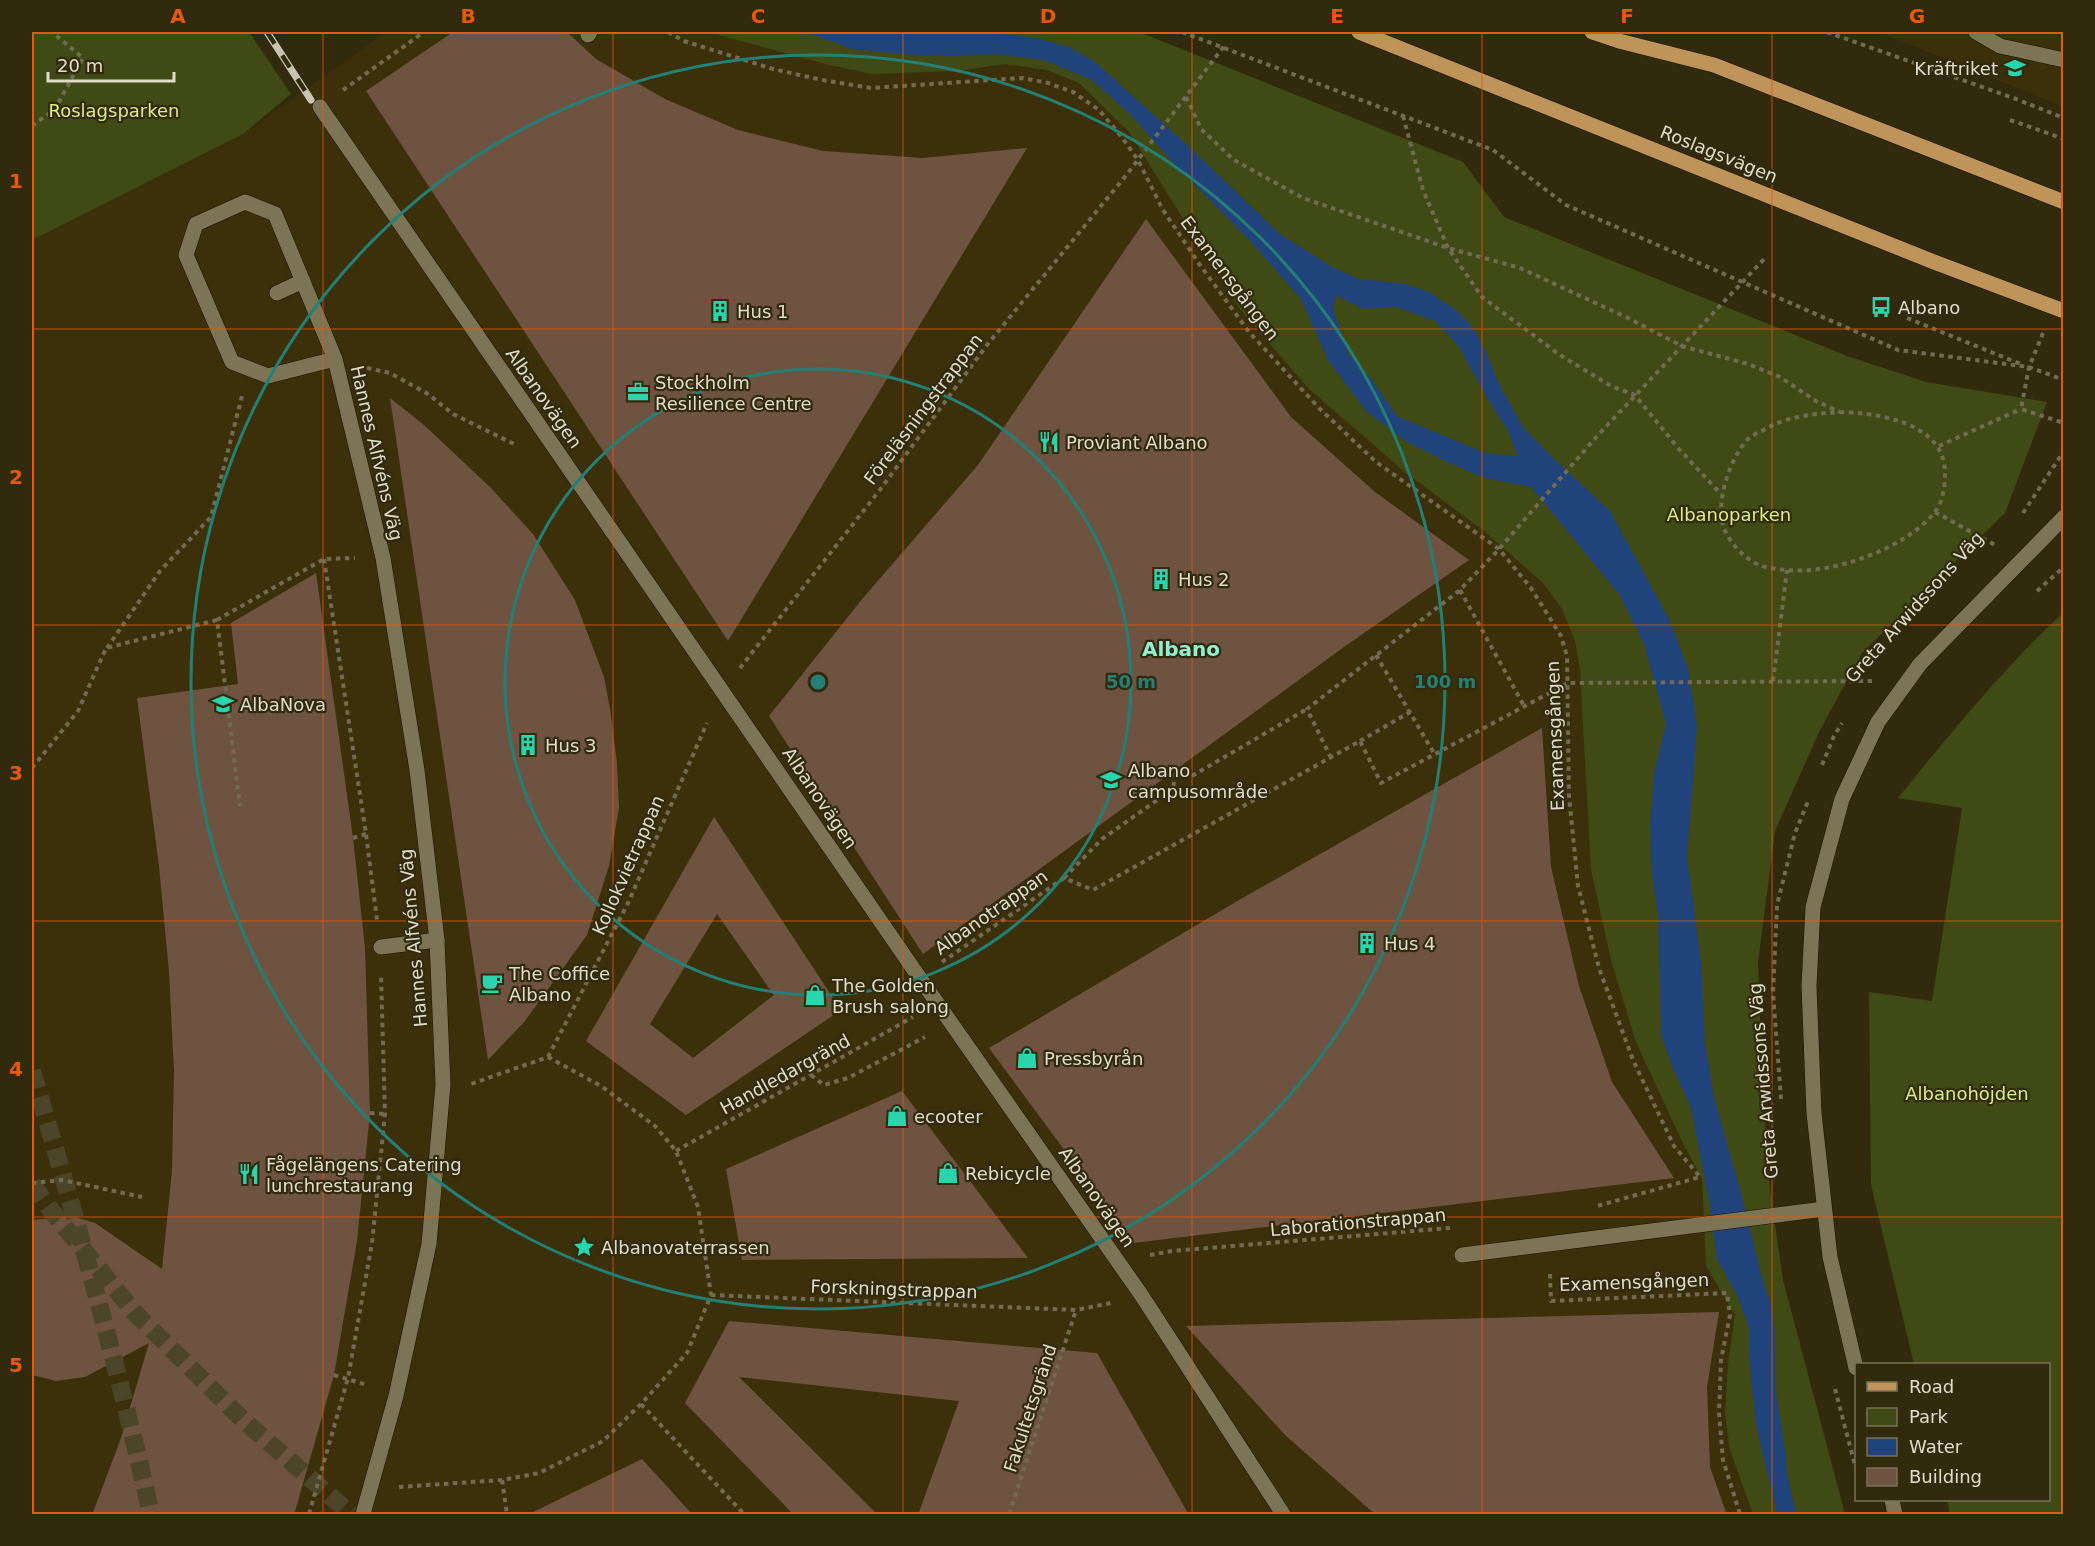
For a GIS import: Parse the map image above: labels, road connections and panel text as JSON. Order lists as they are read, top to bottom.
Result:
{
  "streets": {
    "main road": ["Roslagsvägen"],
    "street": ["Albanovägen", "Hannes Alfvéns Väg"],
    "path": [
      "Examensgången",
      "Föreläsningstrappan",
      "Greta Arwidssons Väg",
      "Kollokvietrappan",
      "Albanotrappan",
      "Handledargränd",
      "Laborationstrappan",
      "Forskningstrappan",
      "Fakultetsgränd"
    ]
  },
  "crossings": [
    ["Examensgången", "Föreläsningstrappan"],
    ["Albanovägen", "Föreläsningstrappan"],
    ["Albanovägen", "Albanotrappan"],
    ["Albanovägen", "Handledargränd"],
    ["Forskningstrappan", "Fakultetsgränd"]
  ],
  "districts": ["Albano"],
  "parks": ["Roslagsparken", "Albanoparken", "Albanohöjden"],
  "places": {
    "school or university": ["Kräftriket", "AlbaNova", "Albano campusområde"],
    "bus stop": ["Albano"],
    "building": [
      "Hus 1",
      "Hus 2",
      "Hus 3",
      "Hus 4"
    ],
    "office": ["Stockholm Resilience Centre"],
    "restaurant": ["Proviant Albano", "Fågelängens Catering lunchrestaurang"],
    "cafe": ["The Coffice Albano"],
    "shop": [
      "The Golden Brush salong",
      "Pressbyrån",
      "ecooter",
      "Rebicycle"
    ],
    "place": ["Albanovaterrassen"]
  },
  "legend": [
    "Road",
    "Park",
    "Water",
    "Building"
  ],
  "scale_bar": "20 m",
  "grid": {
    "columns": [
      "A",
      "B",
      "C",
      "D",
      "E",
      "F",
      "G"
    ],
    "rows": [
      "1",
      "2",
      "3",
      "4",
      "5"
    ]
  },
  "rings": ["50 m", "100 m"]
}
